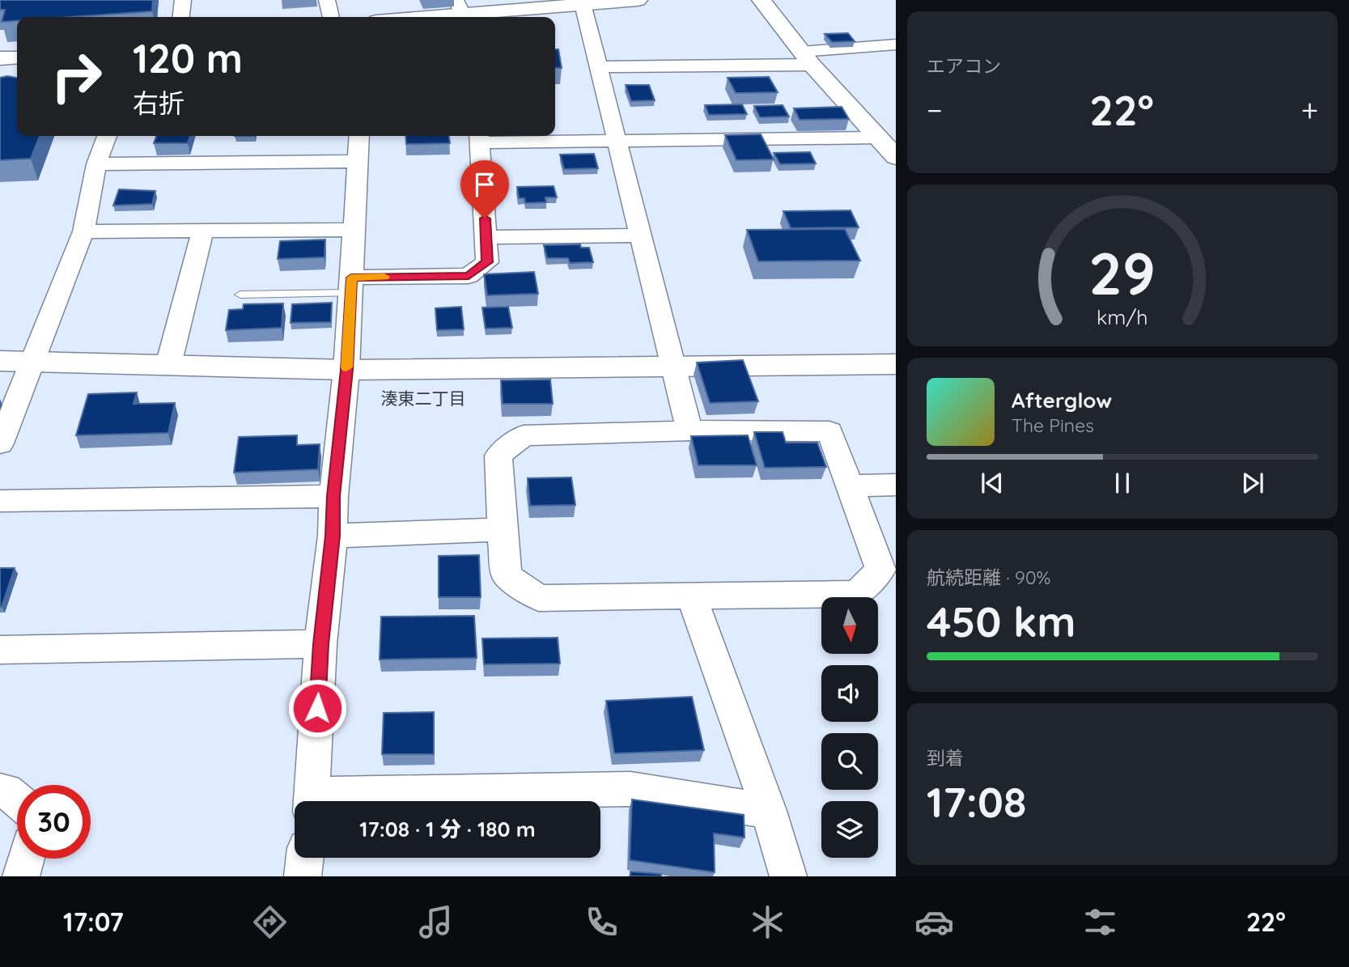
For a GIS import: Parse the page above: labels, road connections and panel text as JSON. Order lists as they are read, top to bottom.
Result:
{
  "districts": ["湊東二丁目"],
  "north": "bottom",
  "page": {
    "tile": [
      "エアコン",
      ["航続距離 · 90%", "450 km"],
      ["到着", "17:08"]
    ],
    "turn": ["120 m", "右折"],
    "heat": ["−", "22°", "+"],
    "song": ["Afterglow", "The Pines"],
    "limit": "30",
    "trip": "17:08 · 1 分 · 180 m",
    "tabs": ["17:07", "22°"],
    "gauge": ["29", "km/h"]
  }
}
